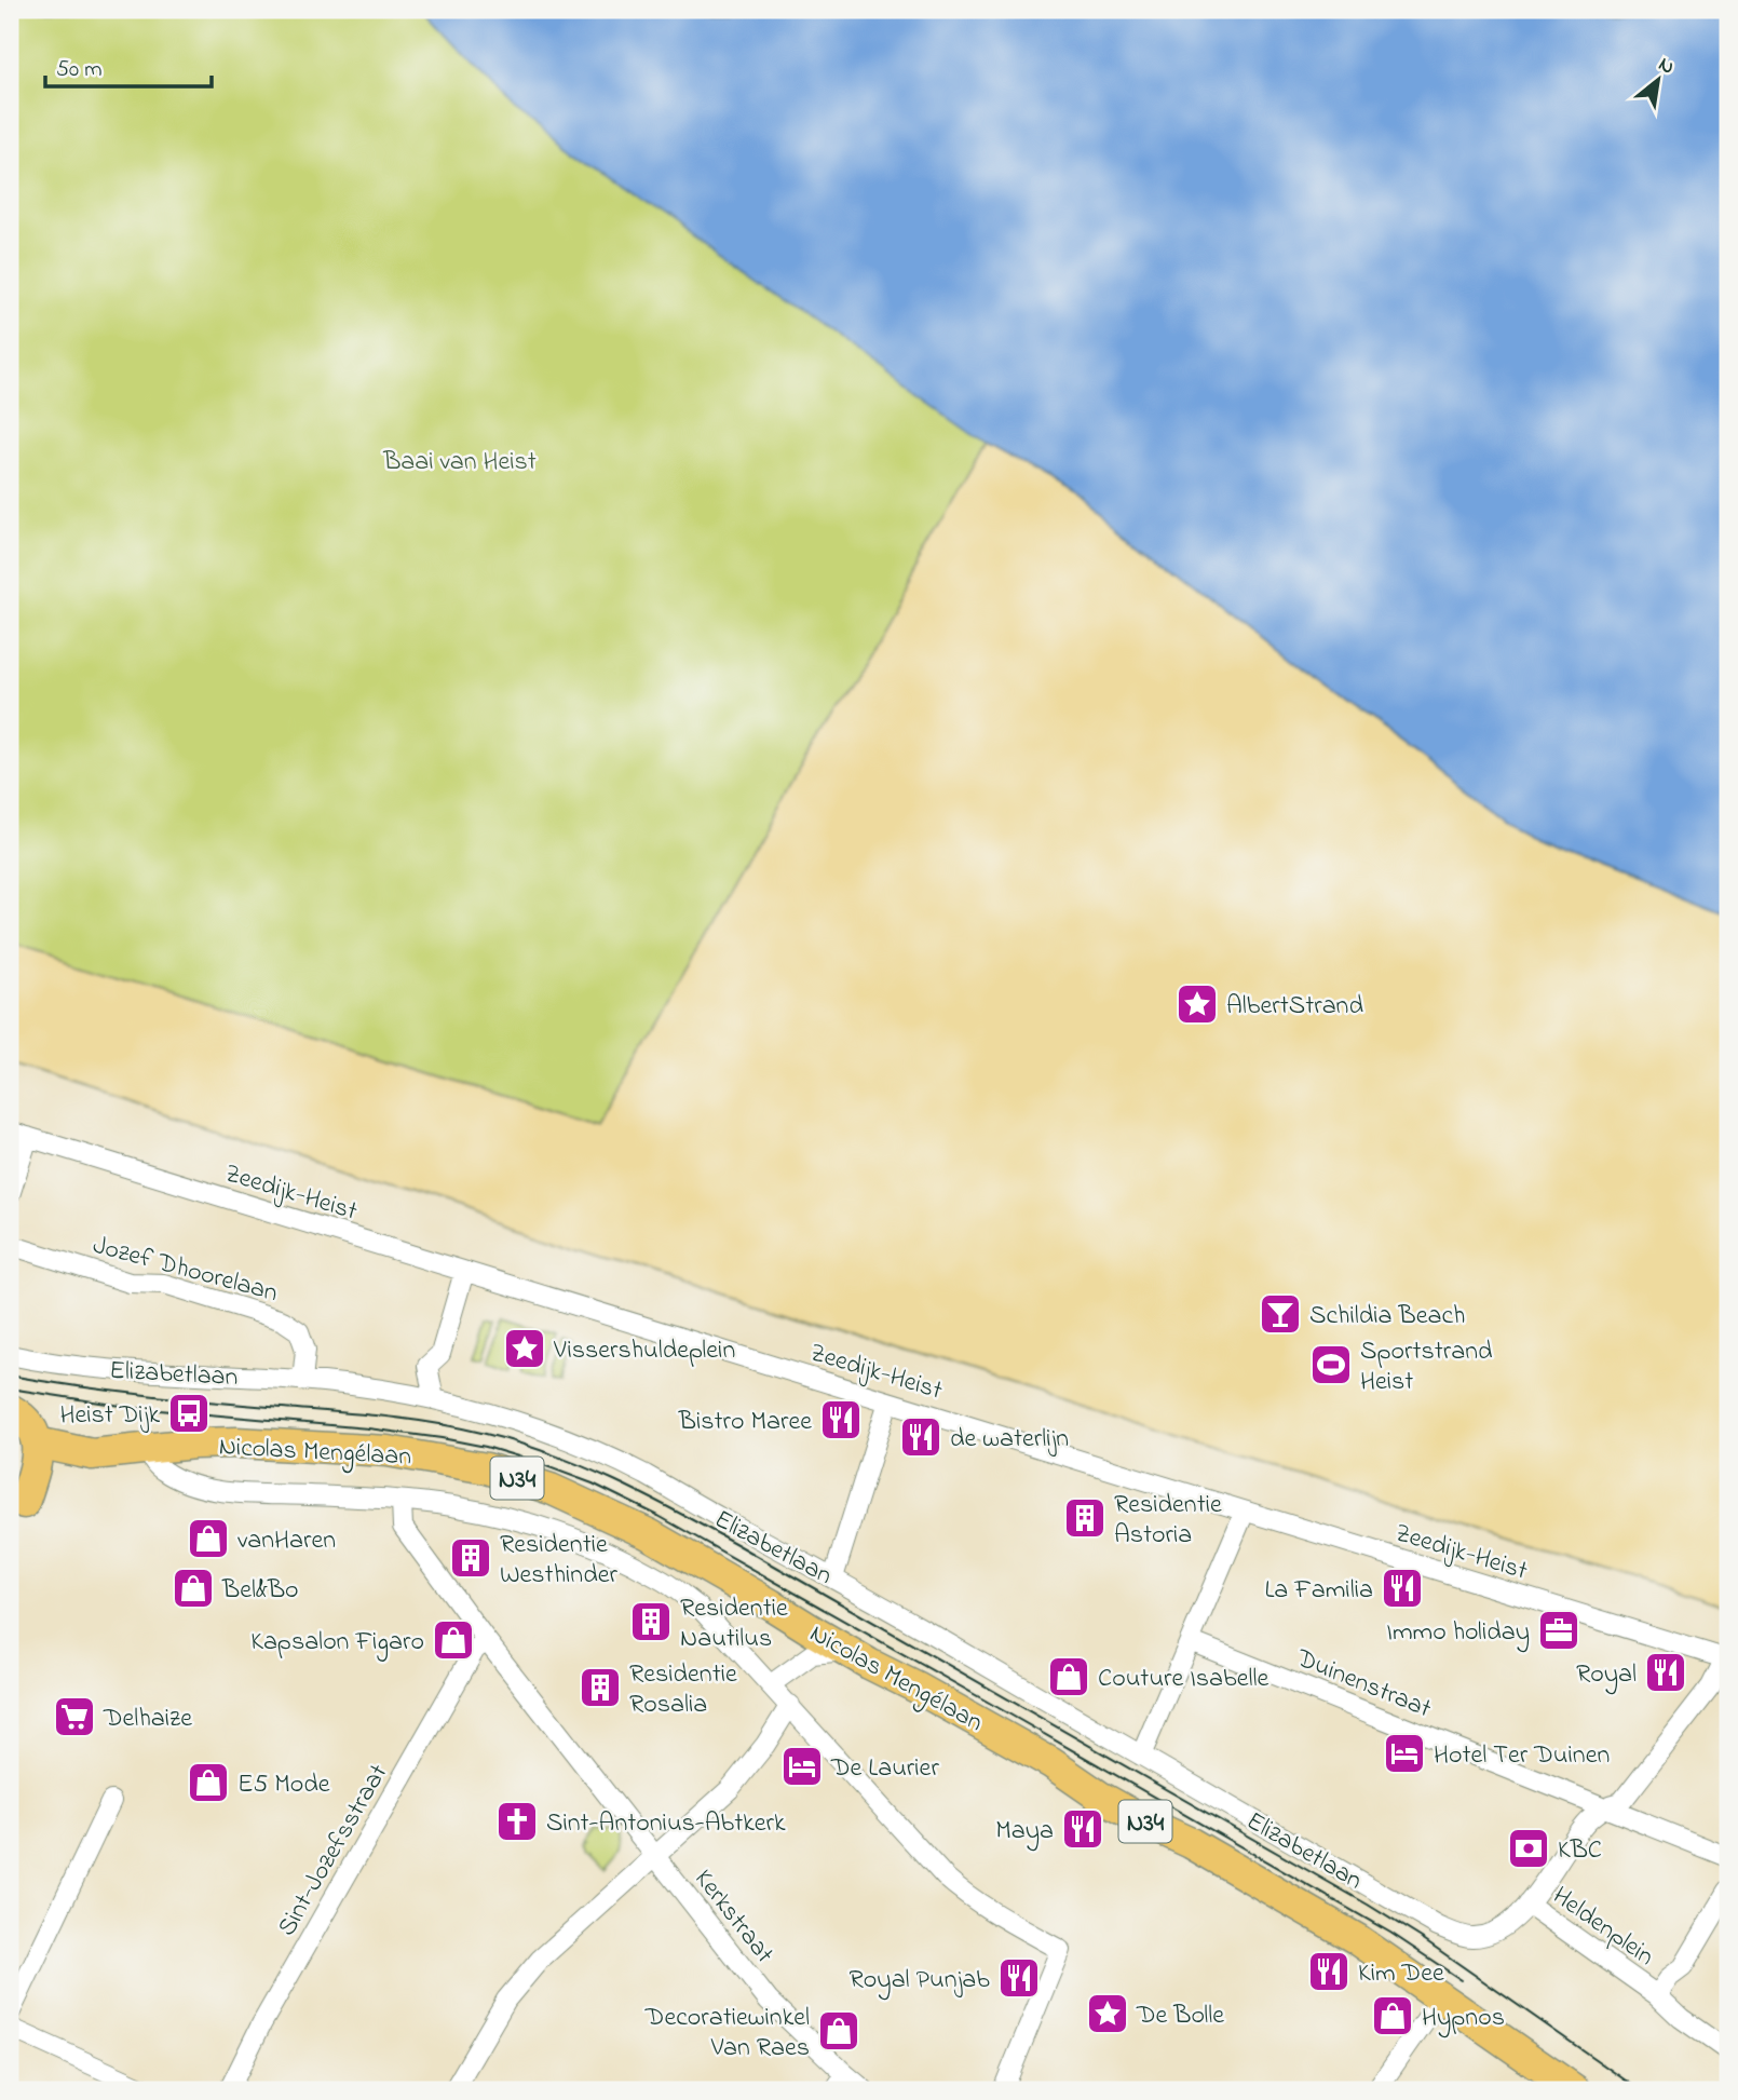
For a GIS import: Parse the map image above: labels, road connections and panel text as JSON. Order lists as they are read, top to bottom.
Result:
{
  "streets": {
    "main road": ["Nicolas Mengélaan", "N34"],
    "street": [
      "Zeedijk-Heist",
      "Jozef Dhoorelaan",
      "Elizabetlaan",
      "Duinenstraat",
      "Sint-Jozefsstraat",
      "Kerkstraat",
      "Heldenplein"
    ]
  },
  "crossings": [
    ["Zeedijk-Heist", "Heldenplein"],
    ["Jozef Dhoorelaan", "Elizabetlaan"],
    ["Elizabetlaan", "Heldenplein"],
    ["Nicolas Mengélaan", "N34"],
    ["Duinenstraat", "Heldenplein"],
    ["Sint-Jozefsstraat", "Kerkstraat"]
  ],
  "parks": ["Baai van Heist"],
  "places": {
    "place": ["AlbertStrand", "Vissershuldeplein", "De Bolle"],
    "bar": ["Schildia Beach"],
    "sports": ["Sportstrand Heist"],
    "bus stop": ["Heist Dijk"],
    "restaurant": [
      "Bistro Maree",
      "de waterlijn",
      "La Familia",
      "Royal",
      "Maya",
      "Kim Dee",
      "Royal Punjab"
    ],
    "building": [
      "Residentie Astoria",
      "Residentie Westhinder",
      "Residentie Nautilus",
      "Residentie Rosalia"
    ],
    "shop": [
      "vanHaren",
      "Bel&Bo",
      "Kapsalon Figaro",
      "Couture Isabelle",
      "E5 Mode",
      "Hypnos",
      "Decoratiewinkel Van Raes"
    ],
    "office": ["Immo holiday"],
    "supermarket": ["Delhaize"],
    "hotel": ["Hotel Ter Duinen", "De Laurier"],
    "church": ["Sint-Antonius-Abtkerk"],
    "bank": ["KBC"]
  },
  "scale_bar": "50 m",
  "north": "top right"
}
